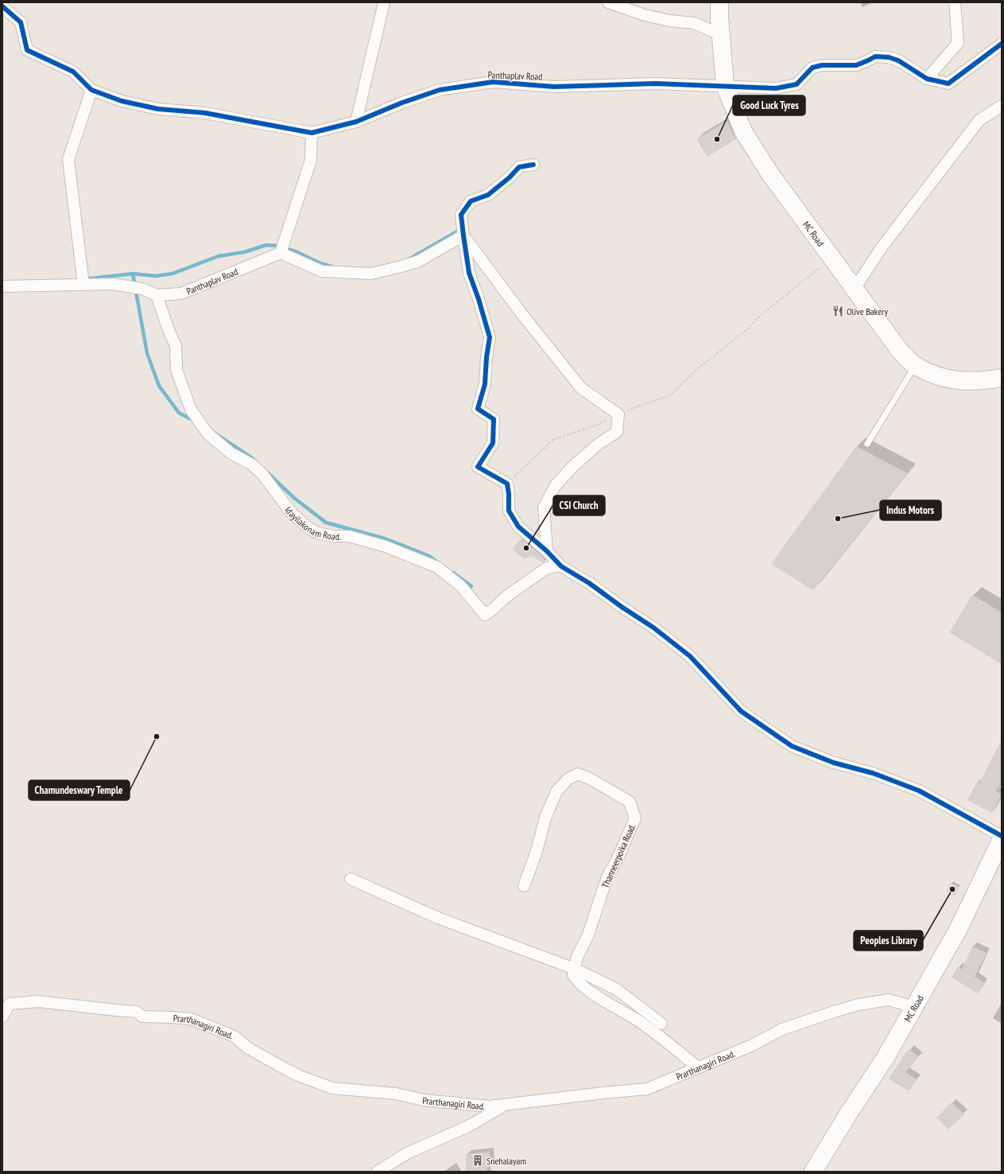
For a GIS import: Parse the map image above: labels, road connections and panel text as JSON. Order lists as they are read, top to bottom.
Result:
{
  "streets": {
    "main road": ["MC Road"],
    "street": [
      "Panthaplav Road",
      "Idayilakonam Road.",
      "Thanneerpoika Road.",
      "Prarthanagiri Road."
    ]
  },
  "crossings": [
    ["Panthaplav Road", "MC Road"],
    ["Panthaplav Road", "Idayilakonam Road."],
    ["MC Road", "Prarthanagiri Road."]
  ],
  "places": {
    "other": [
      "Good Luck Tyres",
      "Indus Motors",
      "CSI Church",
      "Chamundeswary Temple",
      "Peoples Library"
    ],
    "restaurant": ["Olive Bakery"],
    "building": ["Snehalayam"]
  }
}
